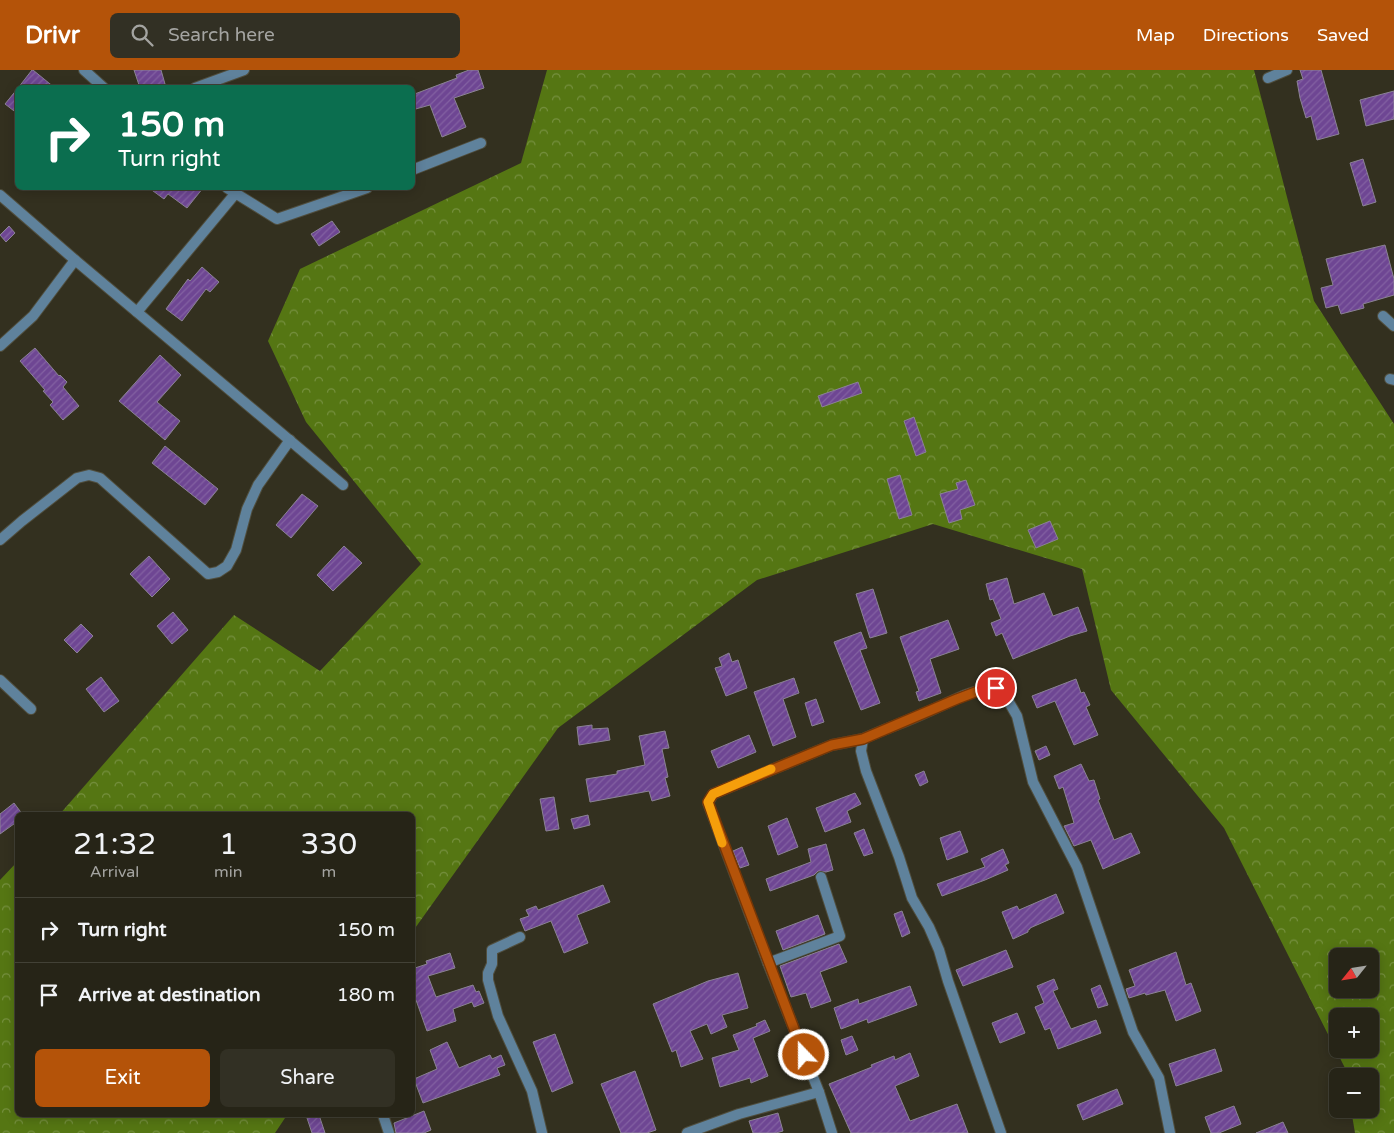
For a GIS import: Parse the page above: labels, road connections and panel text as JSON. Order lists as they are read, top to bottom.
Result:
{
  "north": "bottom left",
  "page": {
    "header": "Drivr",
    "search": "Search here",
    "nav": ["Map", "Directions", "Saved"],
    "turn": ["150 m", "Turn right"],
    "eta": [
      "21:32",
      "Arrival",
      "1",
      "min",
      "330",
      "m"
    ],
    "list": [
      {
        "name": "Turn right",
        "value": "150 m"
      },
      {
        "name": "Arrive at destination",
        "value": "180 m"
      }
    ],
    "map_buttons": ["+", "−"],
    "buttons": ["Exit", "Share"]
  }
}
